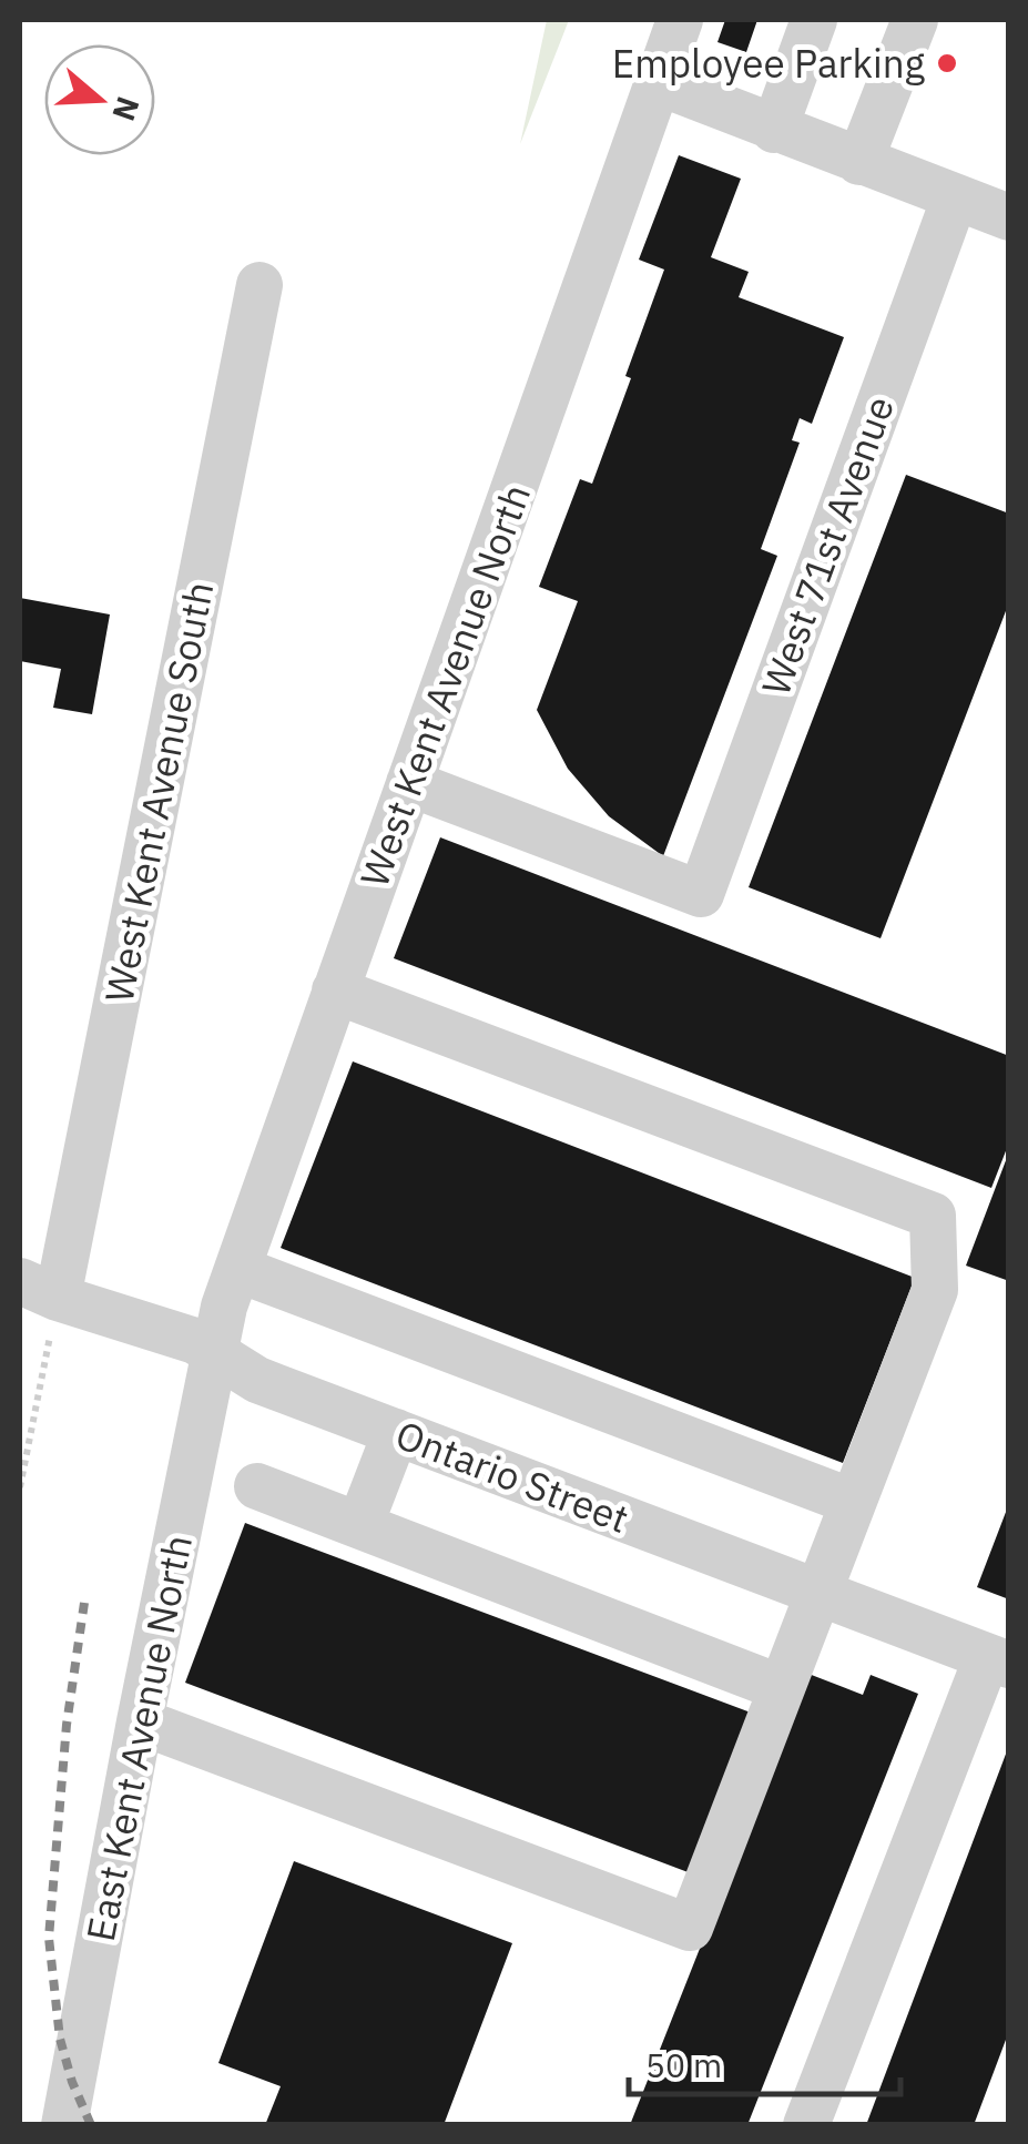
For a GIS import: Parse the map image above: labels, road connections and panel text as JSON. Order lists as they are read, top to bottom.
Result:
{
  "streets": {
    "street": [
      "West 71st Avenue",
      "West Kent Avenue North",
      "West Kent Avenue South",
      "Ontario Street",
      "East Kent Avenue North"
    ]
  },
  "crossings": [
    ["West 71st Avenue", "West Kent Avenue North"],
    ["West Kent Avenue North", "Ontario Street"],
    ["West Kent Avenue North", "East Kent Avenue North"],
    ["West Kent Avenue South", "Ontario Street"],
    ["Ontario Street", "East Kent Avenue North"]
  ],
  "places": ["Employee Parking"],
  "scale_bar": "50 m",
  "north": "right"
}
